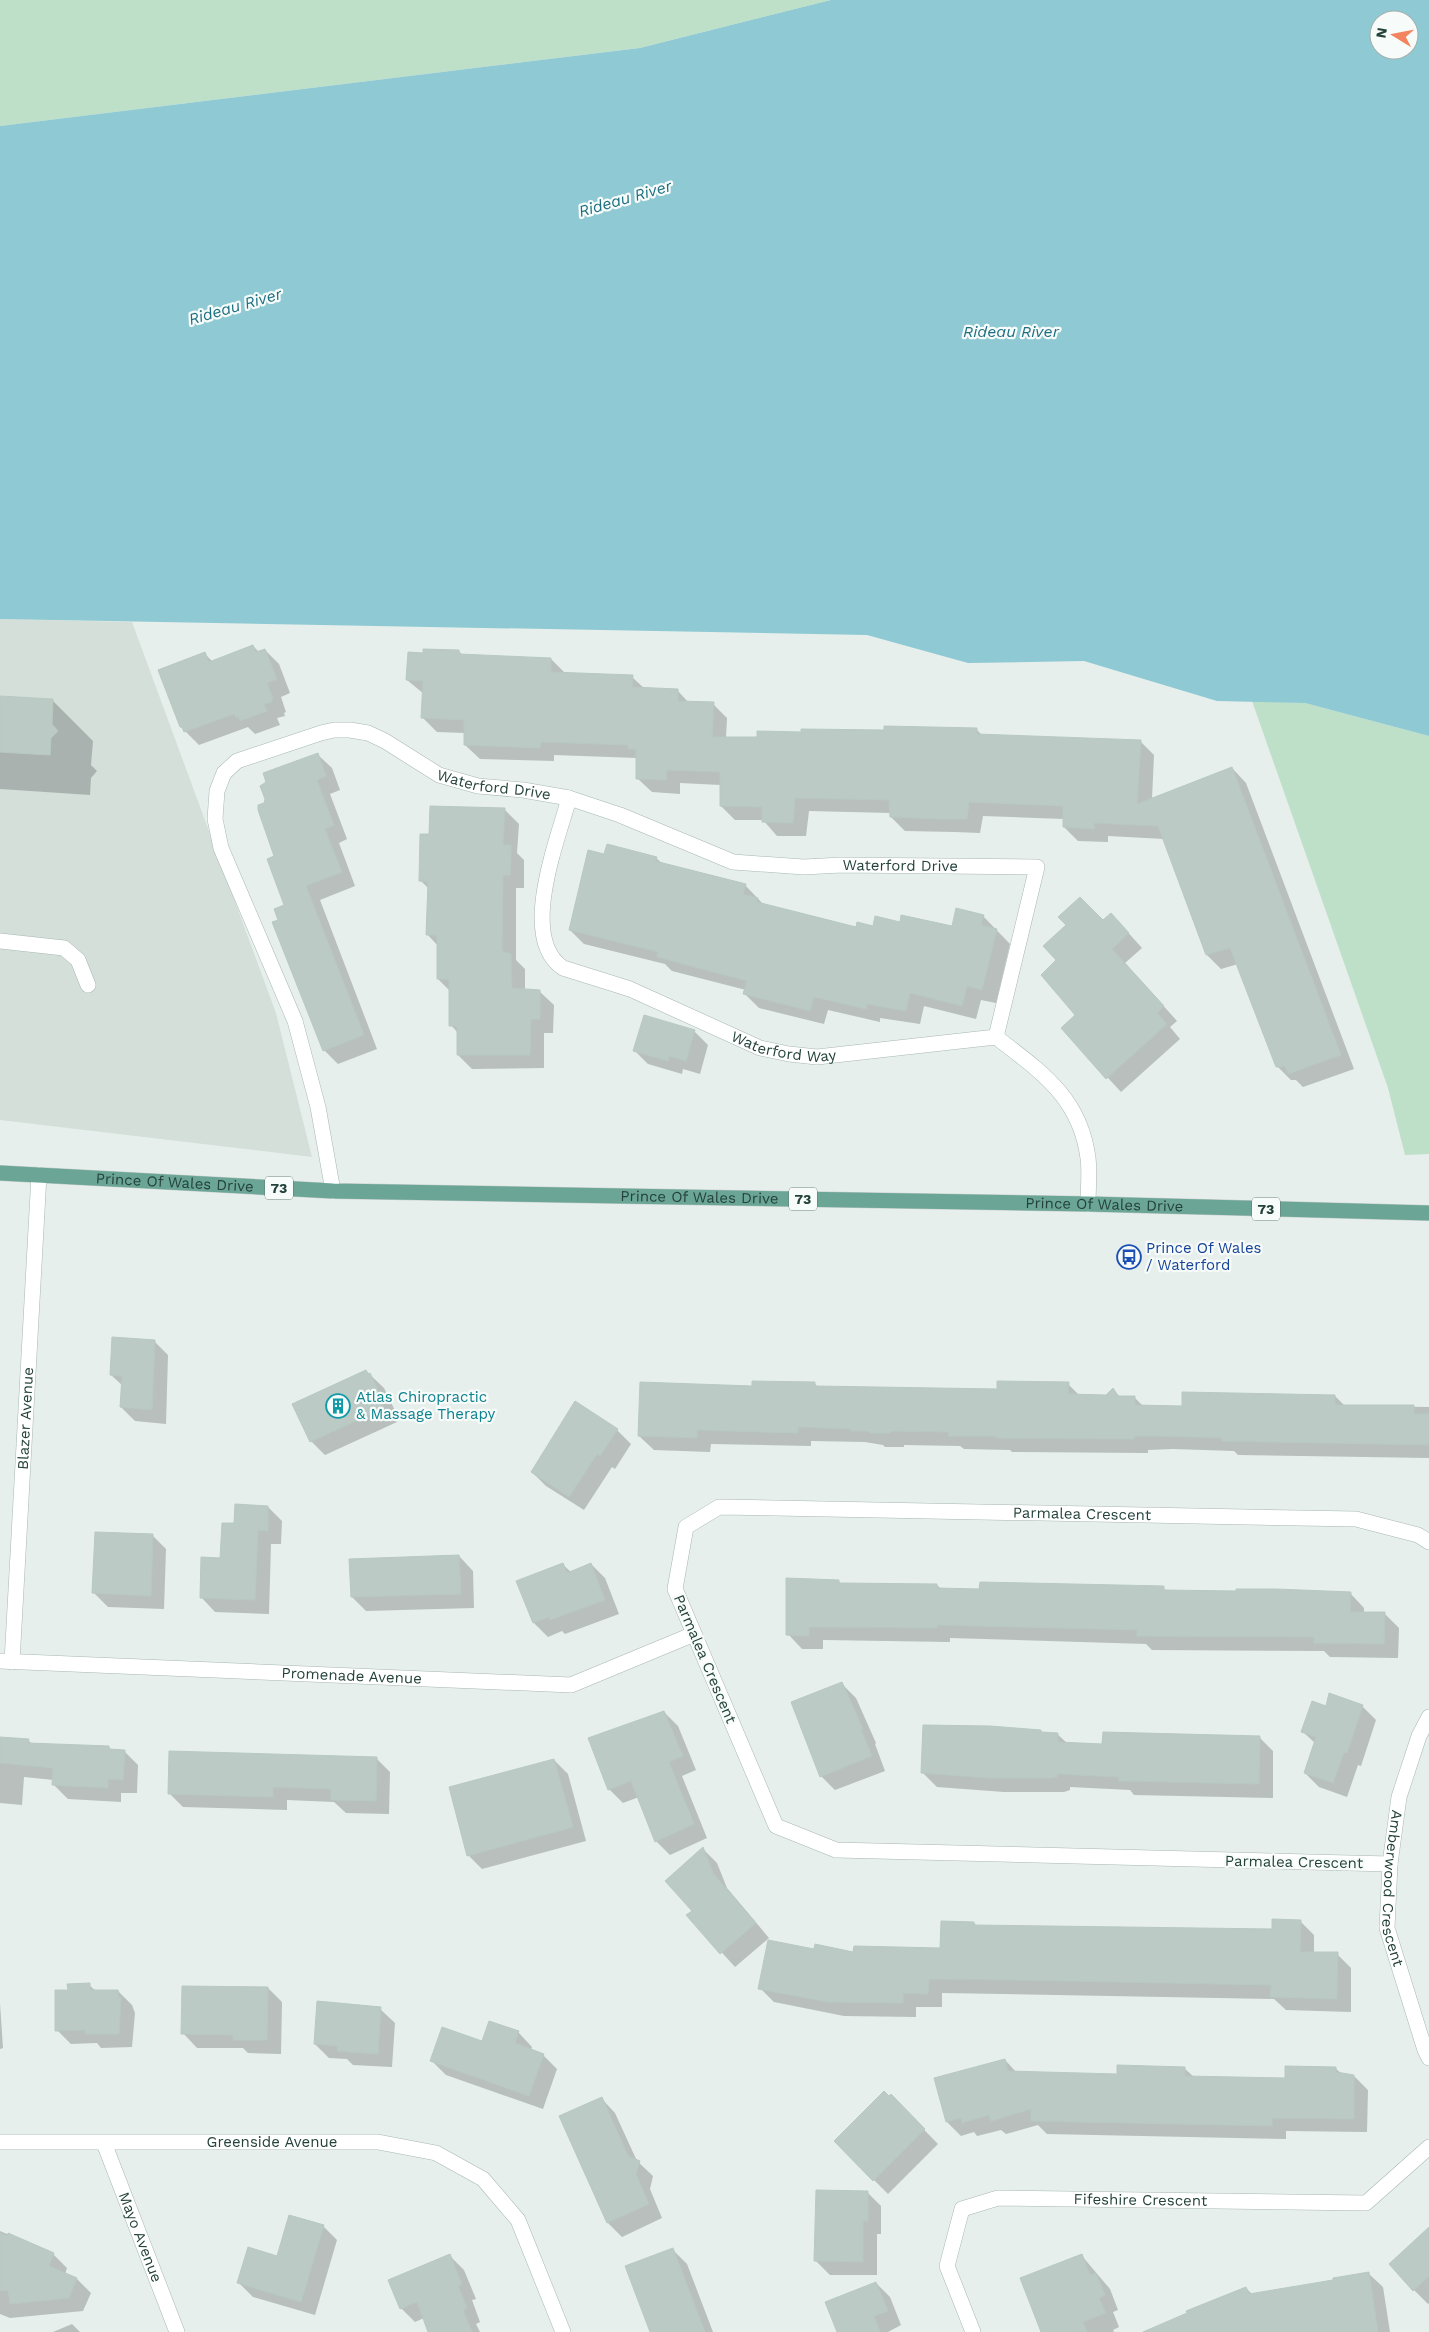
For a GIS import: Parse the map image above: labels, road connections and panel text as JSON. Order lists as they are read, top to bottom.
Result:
{
  "streets": {
    "main road": ["Prince Of Wales Drive", "73"],
    "street": [
      "Waterford Drive",
      "Waterford Way",
      "Blazer Avenue",
      "Parmalea Crescent",
      "Promenade Avenue",
      "Amberwood Crescent",
      "Greenside Avenue",
      "Fifeshire Crescent",
      "Mayo Avenue"
    ]
  },
  "crossings": [
    ["Waterford Drive", "Waterford Way"],
    ["Waterford Drive", "Prince Of Wales Drive"],
    ["Prince Of Wales Drive", "Blazer Avenue"],
    ["Blazer Avenue", "Promenade Avenue"],
    ["Parmalea Crescent", "Promenade Avenue"],
    ["Parmalea Crescent", "Amberwood Crescent"],
    ["Greenside Avenue", "Mayo Avenue"]
  ],
  "water": ["Rideau River"],
  "places": {
    "bus stop": ["Prince Of Wales / Waterford"],
    "building": ["Atlas Chiropractic & Massage Therapy"]
  },
  "north": "left"
}
